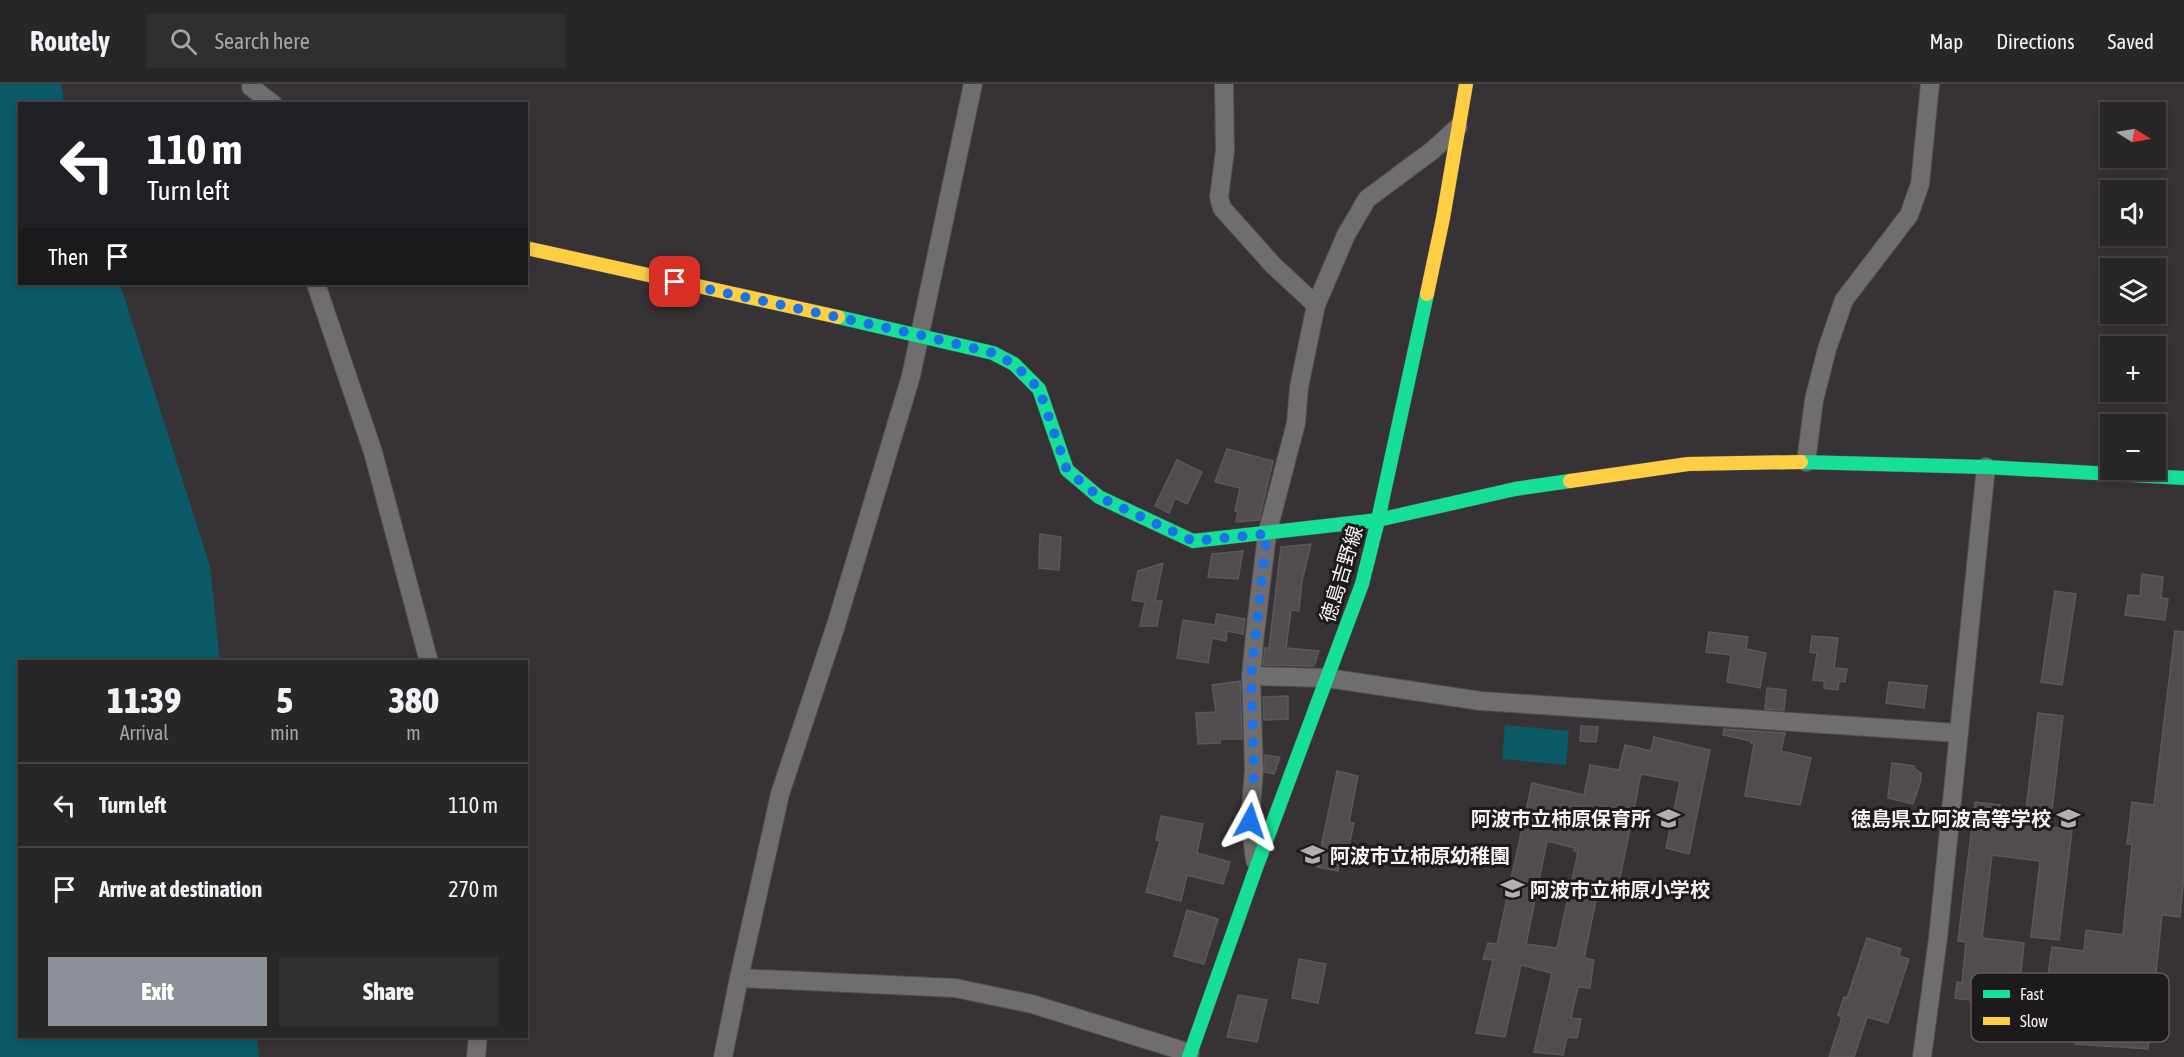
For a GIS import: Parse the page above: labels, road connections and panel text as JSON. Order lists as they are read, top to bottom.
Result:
{
  "streets": {
    "street": ["徳島吉野線"]
  },
  "places": {
    "school or university": [
      "阿波市立柿原保育所",
      "徳島県立阿波高等学校",
      "阿波市立柿原幼稚園",
      "阿波市立柿原小学校"
    ]
  },
  "legend": ["Fast", "Slow"],
  "north": "right",
  "page": {
    "header": "Routely",
    "search": "Search here",
    "nav": ["Map", "Directions", "Saved"],
    "map_buttons": ["+", "−"],
    "turn": ["110 m", "Turn left"],
    "then": "Then",
    "eta": [
      "11:39",
      "Arrival",
      "5",
      "min",
      "380",
      "m"
    ],
    "list": [
      {
        "name": "Turn left",
        "value": "110 m"
      },
      {
        "name": "Arrive at destination",
        "value": "270 m"
      }
    ],
    "buttons": ["Exit", "Share"]
  }
}
